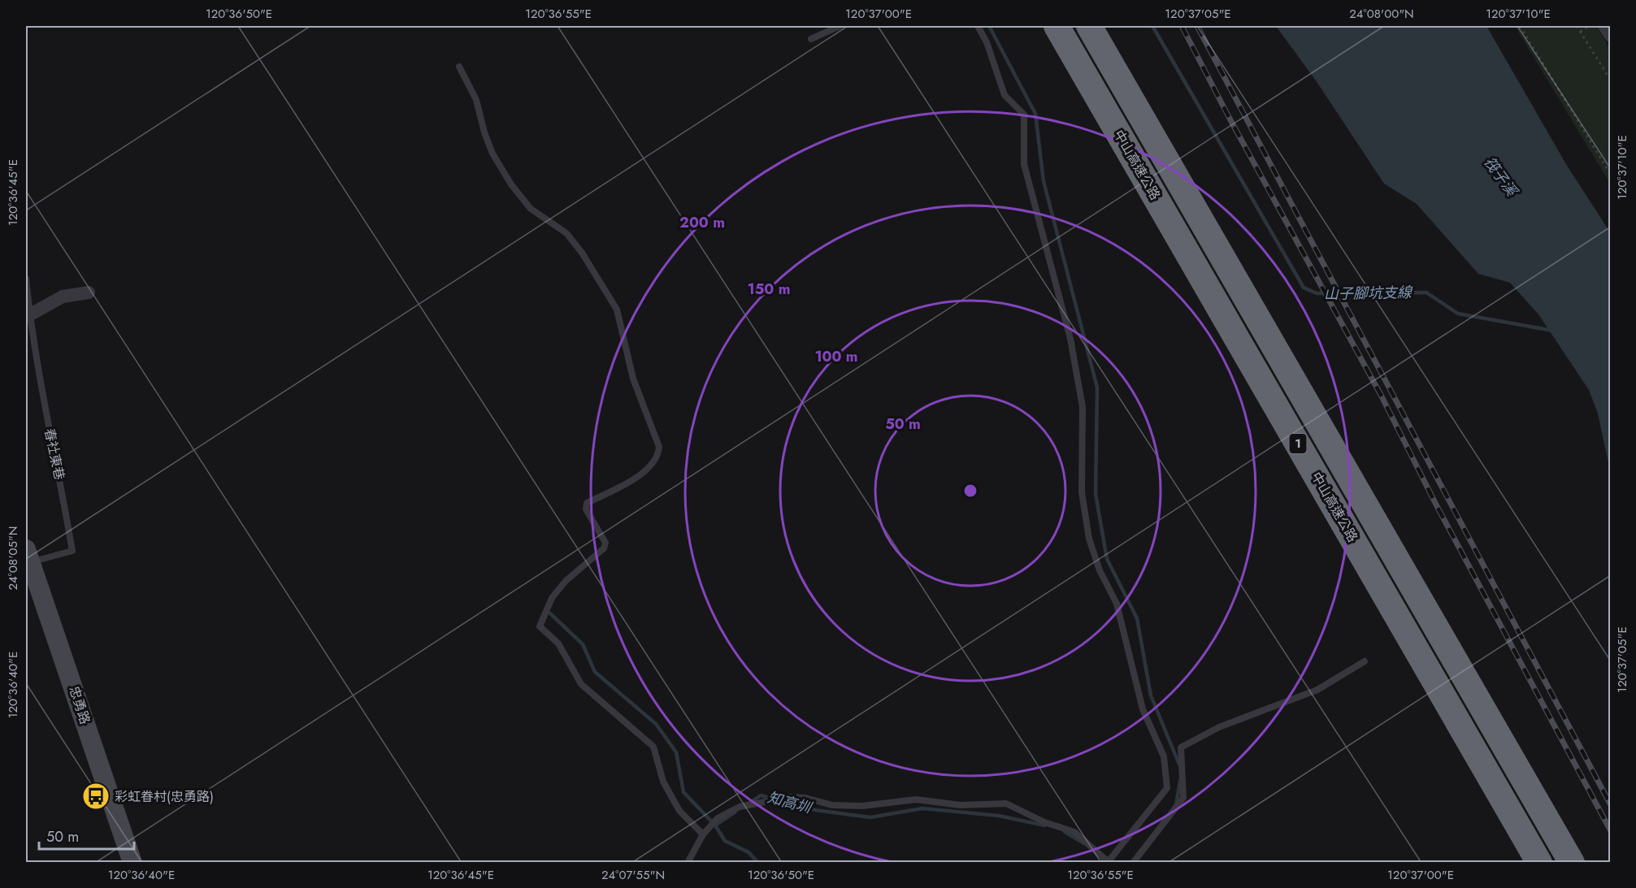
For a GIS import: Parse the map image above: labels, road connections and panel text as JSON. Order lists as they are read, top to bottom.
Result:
{
  "streets": {
    "highway": ["中山高速公路", "1"],
    "main road": ["忠勇路"],
    "lane": ["春社東巷"]
  },
  "crossings": [
    ["春社東巷", "忠勇路"]
  ],
  "water": ["筏子溪", "山子腳坑支線", "知高圳"],
  "places": {
    "bus stop": ["彩虹眷村(忠勇路)"]
  },
  "scale_bar": "50 m",
  "coordinates": [
    "120°36'50\"E",
    "120°36'55\"E",
    "120°37'00\"E",
    "120°37'05\"E",
    "24°08'00\"N",
    "120°37'10\"E",
    "120°36'45\"E",
    "24°08'05\"N",
    "120°36'40\"E",
    "24°07'55\"N"
  ],
  "rings": [
    "200 m",
    "150 m",
    "100 m",
    "50 m"
  ]
}
